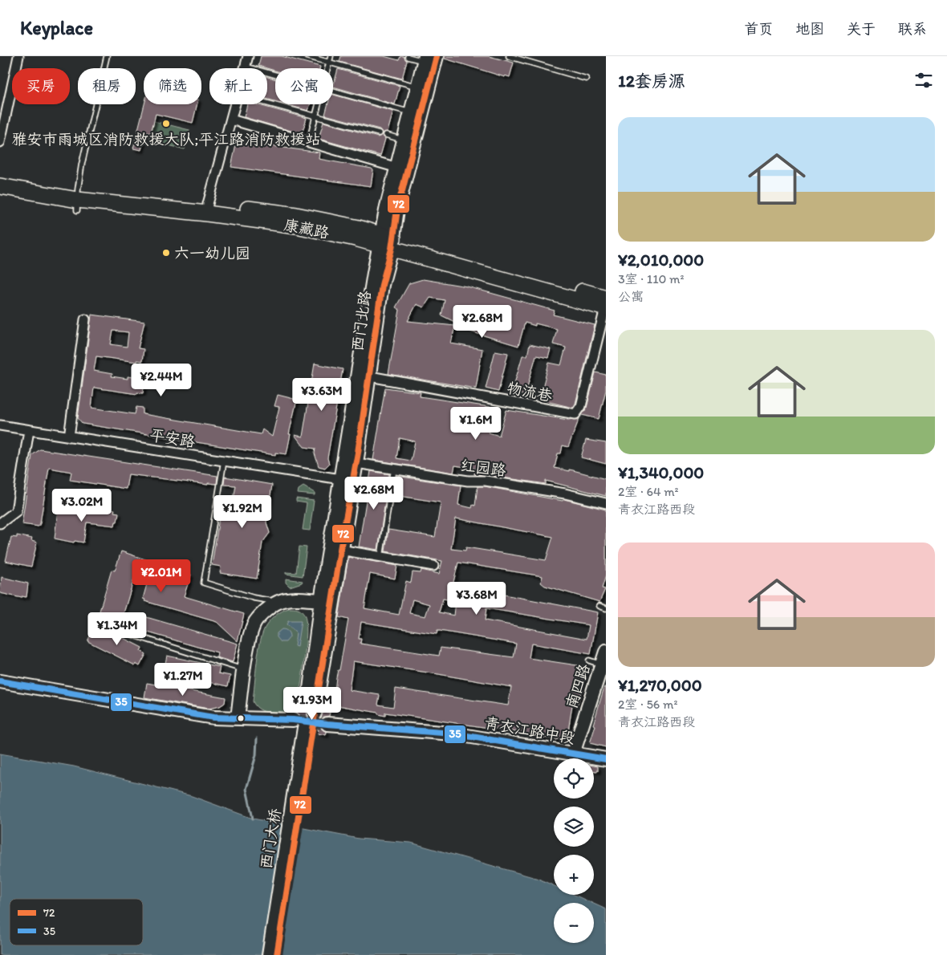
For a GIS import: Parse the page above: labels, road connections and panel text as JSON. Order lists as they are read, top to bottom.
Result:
{
  "streets": {
    "main road": [
      "康藏路",
      "西门北路",
      "南四路",
      "青衣江路中段",
      "西门大桥"
    ],
    "street": ["物流巷", "平安路", "红园路"]
  },
  "crossings": [
    ["康藏路", "西门北路"],
    ["康藏路", "物流巷"],
    ["西门北路", "物流巷"],
    ["西门北路", "平安路"],
    ["西门北路", "红园路"],
    ["南四路", "青衣江路中段"]
  ],
  "places": ["雅安市雨城区消防救援大队;平江路消防救援站", "六一幼儿园"],
  "lines": ["transit line 72", "transit line 35"],
  "legend": ["72", "35"],
  "page": {
    "header": "Keyplace",
    "nav": [
      "首页",
      "地图",
      "关于",
      "联系"
    ],
    "heading": "12套房源",
    "chip": [
      "买房",
      "租房",
      "筛选",
      "新上",
      "公寓"
    ],
    "list": [
      {
        "name": "¥2,010,000",
        "note": "3室 · 110 m² · 公寓"
      },
      {
        "name": "¥1,340,000",
        "note": "2室 · 64 m² · 青衣江路西段"
      },
      {
        "name": "¥1,270,000",
        "note": "2室 · 56 m² · 青衣江路西段"
      }
    ],
    "price": [
      "¥2.68M",
      "¥2.44M",
      "¥3.63M",
      "¥1.6M",
      "¥2.68M",
      "¥3.02M",
      "¥1.92M",
      "¥2.01M",
      "¥3.68M",
      "¥1.34M",
      "¥1.27M",
      "¥1.93M"
    ],
    "map_buttons": ["+", "−"]
  }
}
